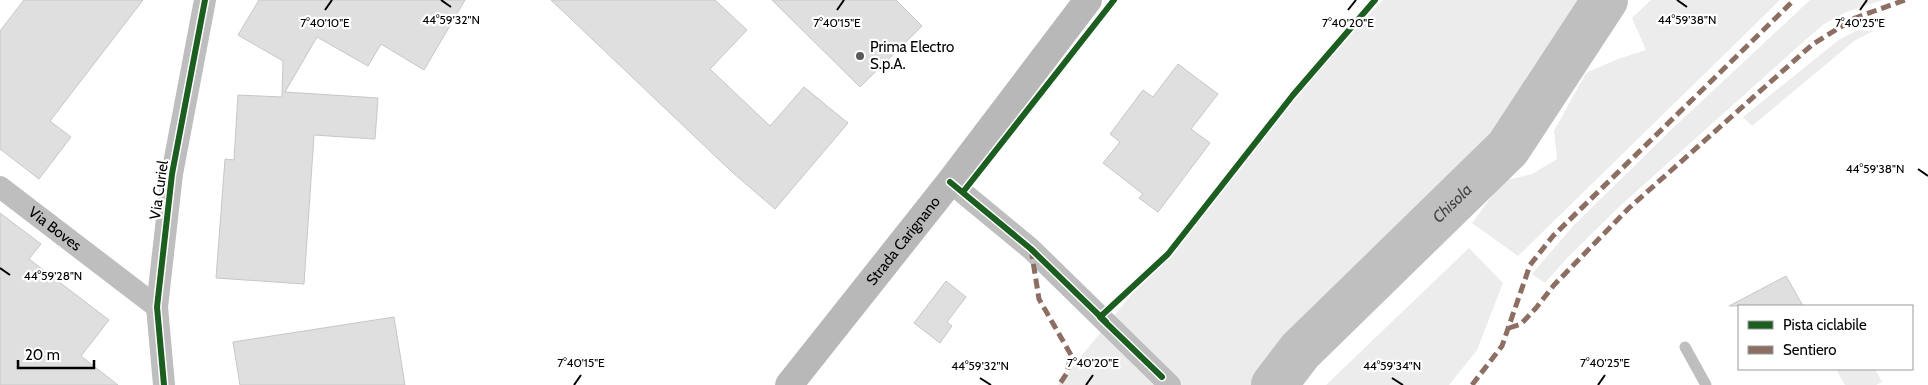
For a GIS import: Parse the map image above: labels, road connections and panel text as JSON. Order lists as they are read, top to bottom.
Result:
{
  "streets": {
    "main road": ["Strada Carignano"],
    "street": ["Via Curiel", "Via Boves"]
  },
  "crossings": [
    ["Via Curiel", "Via Boves"]
  ],
  "water": ["Chisola"],
  "places": ["Prima Electro S.p.A."],
  "legend": ["Pista ciclabile", "Sentiero"],
  "scale_bar": "20 m",
  "coordinates": [
    "44°59'38\"N",
    "44°59'32\"N",
    "7°40'10\"E",
    "7°40'15\"E",
    "7°40'20\"E",
    "7°40'25\"E",
    "44°59'28\"N",
    "44°59'34\"N"
  ]
}
